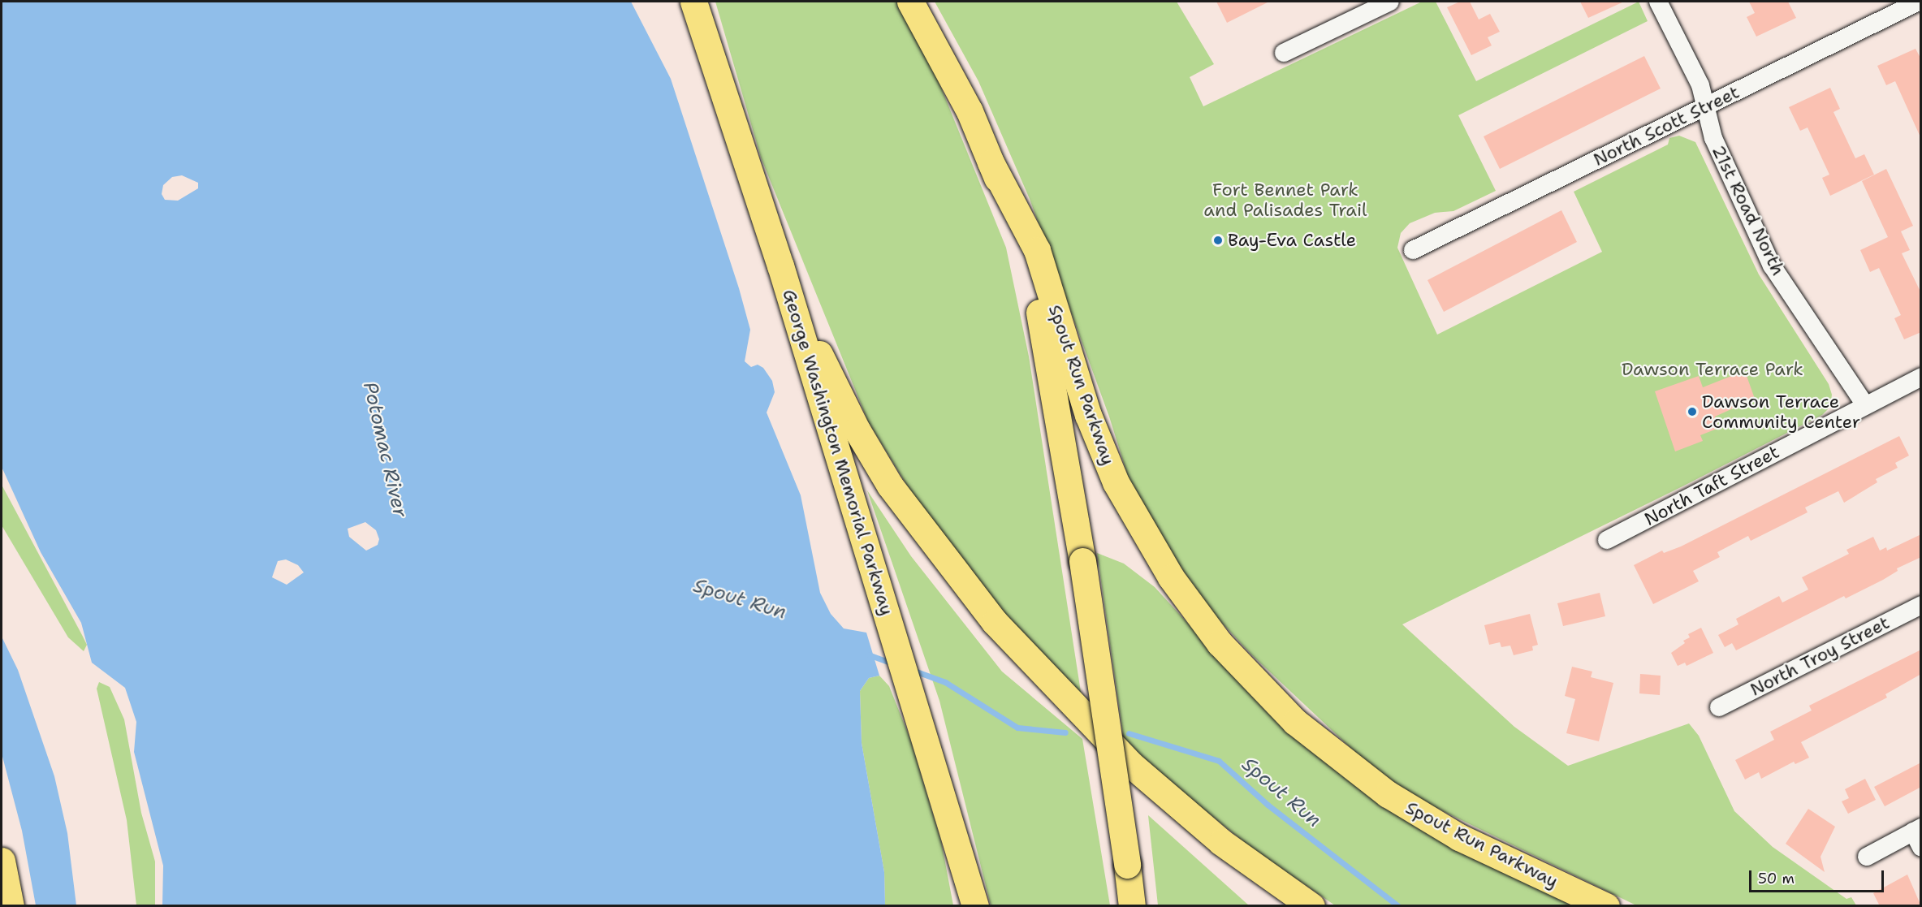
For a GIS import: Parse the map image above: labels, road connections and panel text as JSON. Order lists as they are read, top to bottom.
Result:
{
  "streets": {
    "highway": ["Spout Run Parkway", "George Washington Memorial Parkway"],
    "street": [
      "North Scott Street",
      "21st Road North",
      "North Taft Street",
      "North Troy Street"
    ]
  },
  "crossings": [
    ["North Scott Street", "21st Road North"],
    ["21st Road North", "North Taft Street"]
  ],
  "water": ["Potomac River", "Spout Run"],
  "parks": ["Fort Bennet Park and Palisades Trail", "Dawson Terrace Park"],
  "places": ["Bay-Eva Castle", "Dawson Terrace Community Center"],
  "scale_bar": "50 m"
}
